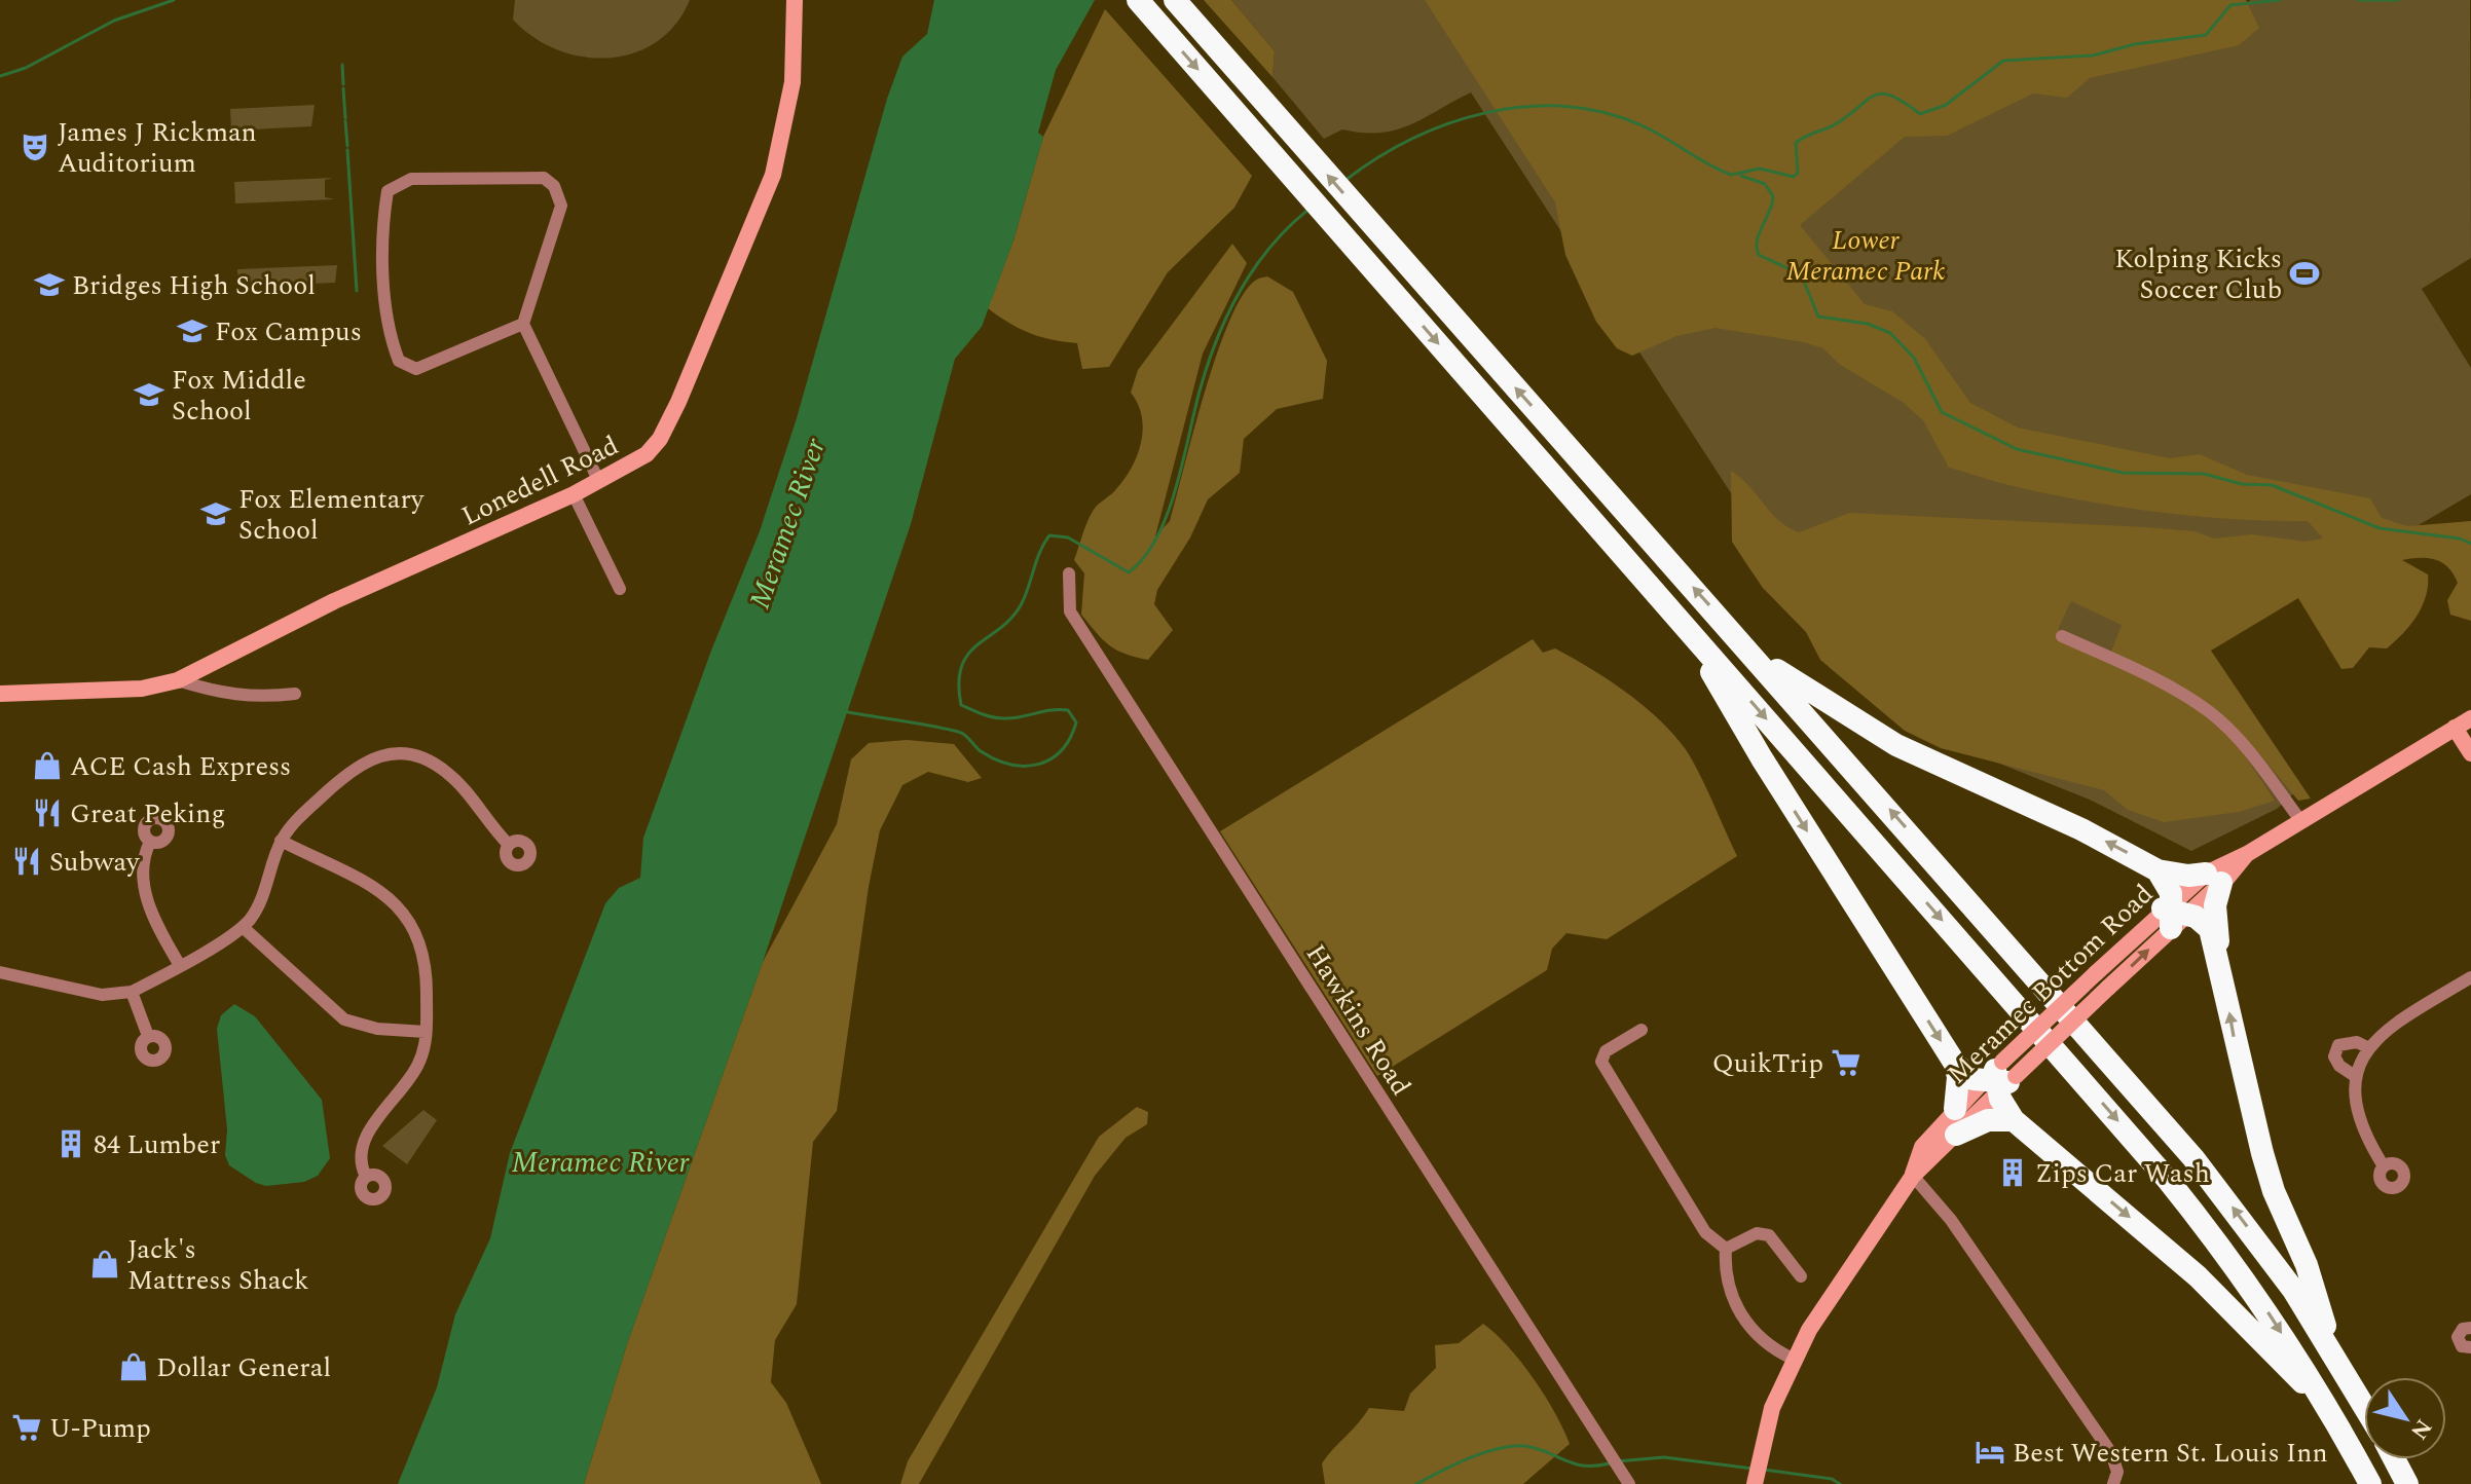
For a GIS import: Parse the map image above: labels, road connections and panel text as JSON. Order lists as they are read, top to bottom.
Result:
{
  "streets": {
    "street": ["Lonedell Road", "Meramec Bottom Road", "Hawkins Road"]
  },
  "water": ["Meramec River"],
  "parks": ["Lower Meramec Park"],
  "places": {
    "theatre": ["James J Rickman Auditorium"],
    "sports": ["Kolping Kicks Soccer Club"],
    "school or university": [
      "Bridges High School",
      "Fox Campus",
      "Fox Middle School",
      "Fox Elementary School"
    ],
    "shop": ["ACE Cash Express", "Jack's Mattress Shack", "Dollar General"],
    "restaurant": ["Great Peking", "Subway"],
    "supermarket": ["QuikTrip", "U-Pump"],
    "building": ["84 Lumber", "Zips Car Wash"],
    "hotel": ["Best Western St. Louis Inn"]
  },
  "north": "bottom right"
}
